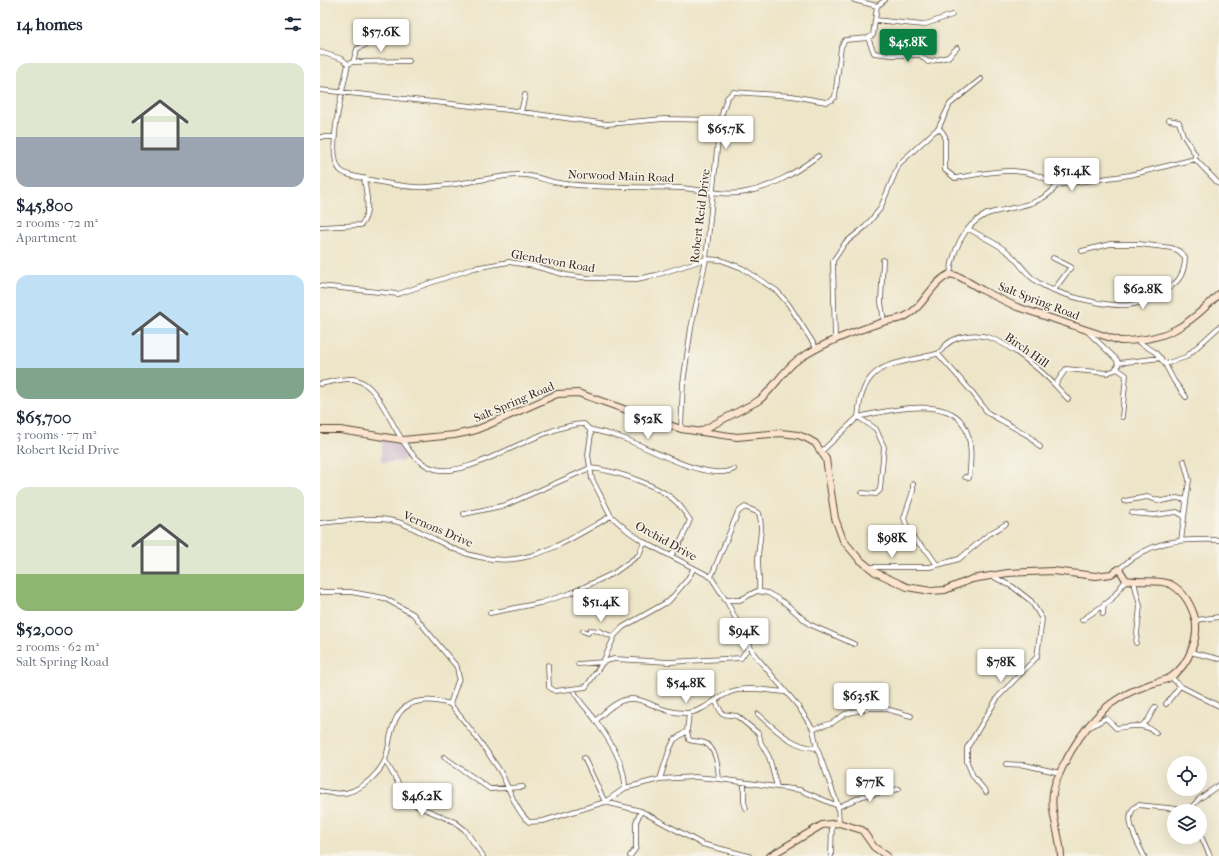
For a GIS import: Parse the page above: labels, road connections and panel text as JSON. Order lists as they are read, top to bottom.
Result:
{
  "streets": {
    "street": [
      "Norwood Main Road",
      "Robert Reid Drive",
      "Glendevon Road",
      "Salt Spring Road",
      "Birch Hill",
      "Vernons Drive",
      "Orchid Drive"
    ]
  },
  "crossings": [
    ["Norwood Main Road", "Robert Reid Drive"],
    ["Robert Reid Drive", "Glendevon Road"],
    ["Robert Reid Drive", "Salt Spring Road"],
    ["Vernons Drive", "Orchid Drive"]
  ],
  "page": {
    "heading": "14 homes",
    "price": [
      "$57.6K",
      "$45.8K",
      "$65.7K",
      "$51.4K",
      "$62.8K",
      "$52K",
      "$98K",
      "$51.4K",
      "$94K",
      "$78K",
      "$54.8K",
      "$63.5K",
      "$77K",
      "$46.2K"
    ],
    "list": [
      {
        "name": "$45,800",
        "note": "2 rooms · 72 m² · Apartment"
      },
      {
        "name": "$65,700",
        "note": "3 rooms · 77 m² · Robert Reid Drive"
      },
      {
        "name": "$52,000",
        "note": "2 rooms · 62 m² · Salt Spring Road"
      }
    ]
  }
}
